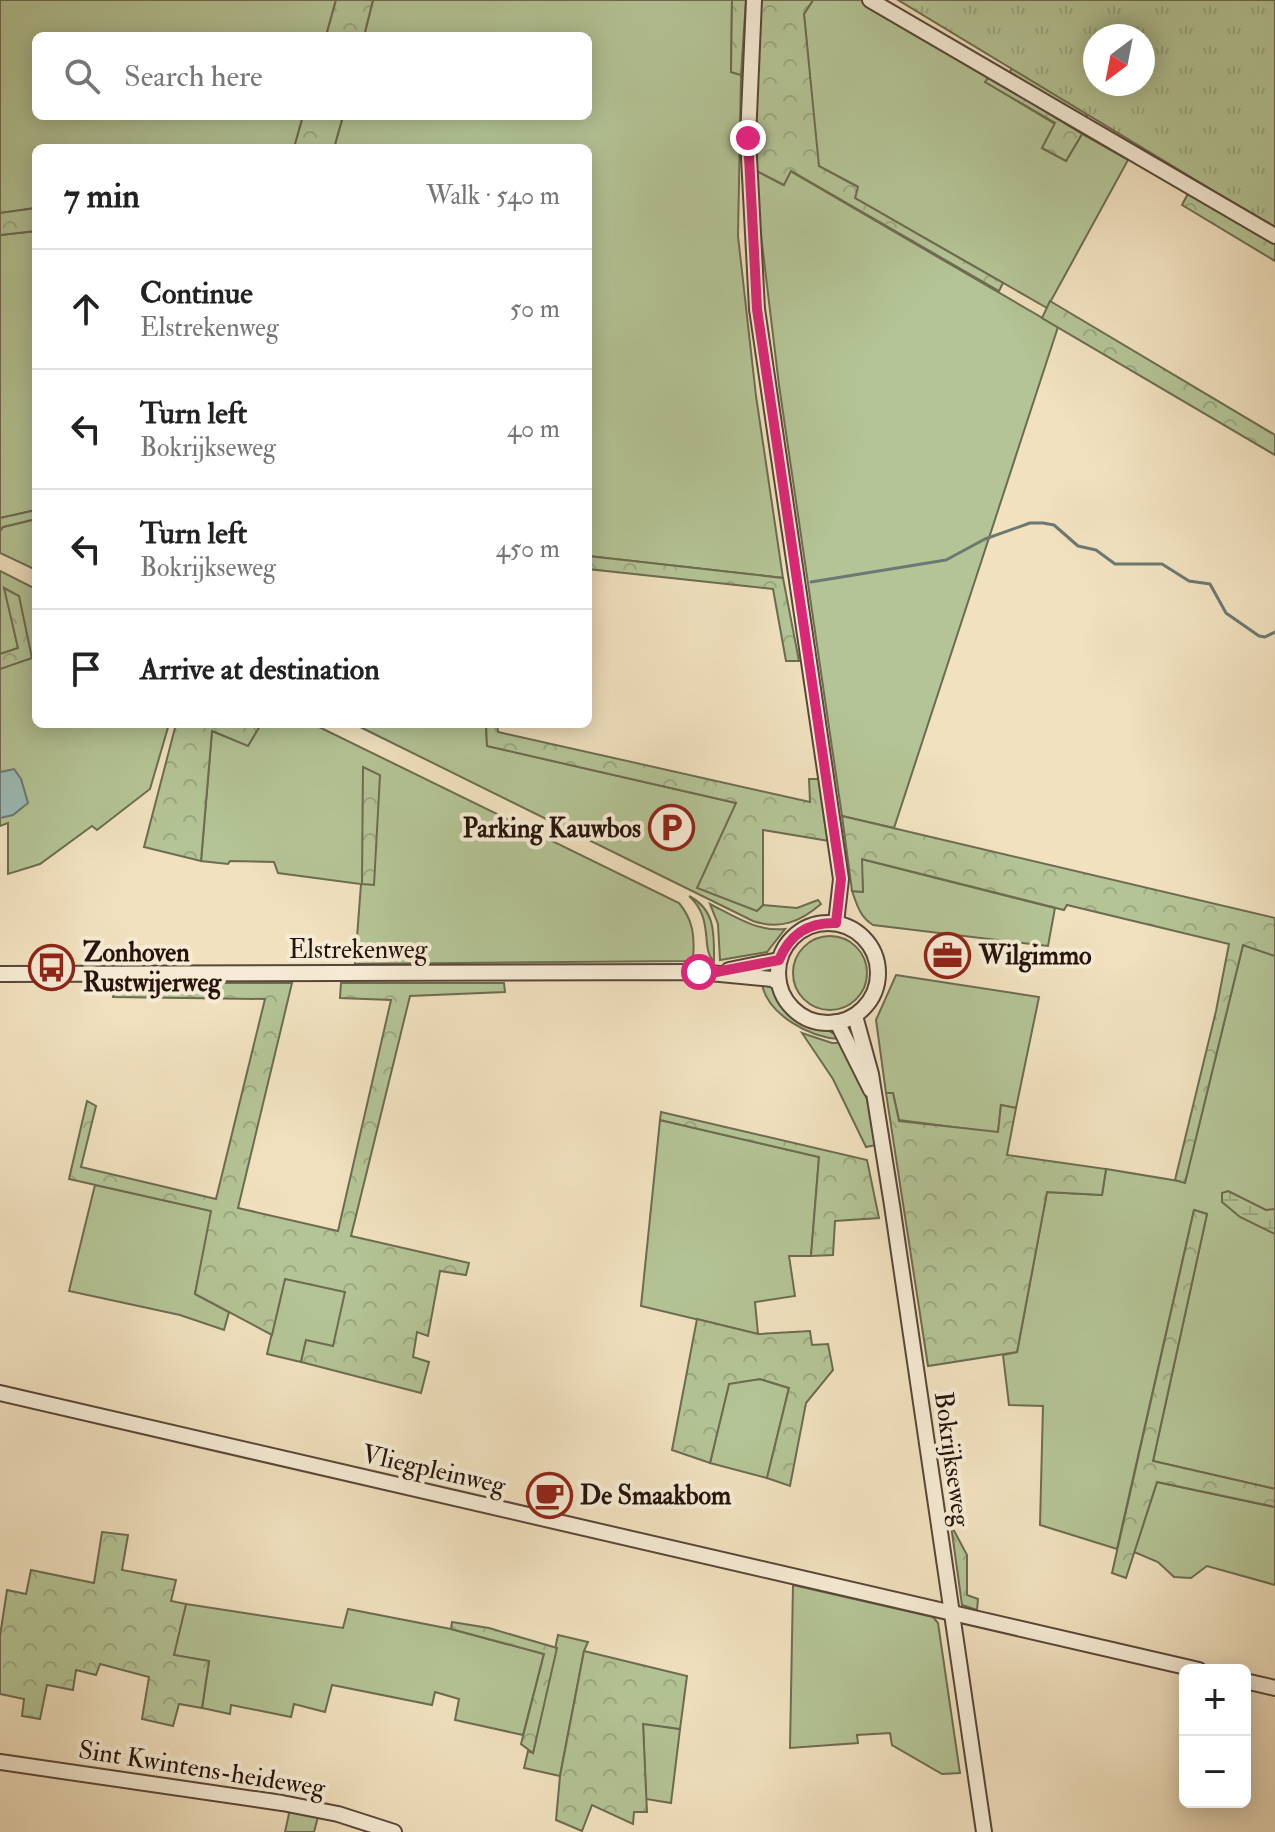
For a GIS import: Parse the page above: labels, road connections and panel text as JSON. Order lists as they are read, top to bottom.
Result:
{
  "streets": {
    "street": [
      "Elstrekenweg",
      "Bokrijkseweg",
      "Vliegpleinweg",
      "Sint Kwintens-heideweg"
    ]
  },
  "crossings": [
    ["Elstrekenweg", "Bokrijkseweg"],
    ["Bokrijkseweg", "Vliegpleinweg"]
  ],
  "places": {
    "parking": ["Parking Kauwbos"],
    "office": ["Wilgimmo"],
    "bus stop": ["Zonhoven Rustwijerweg"],
    "cafe": ["De Smaakbom"]
  },
  "north": "bottom left",
  "page": {
    "search": "Search here",
    "heading": ["7 min", "Walk · 540 m"],
    "list": [
      ["Continue", "Elstrekenweg", "50 m"],
      ["Turn left", "Bokrijkseweg", "40 m"],
      ["Turn left", "Bokrijkseweg", "450 m"],
      "Arrive at destination"
    ],
    "map_buttons": ["+", "−"]
  }
}
